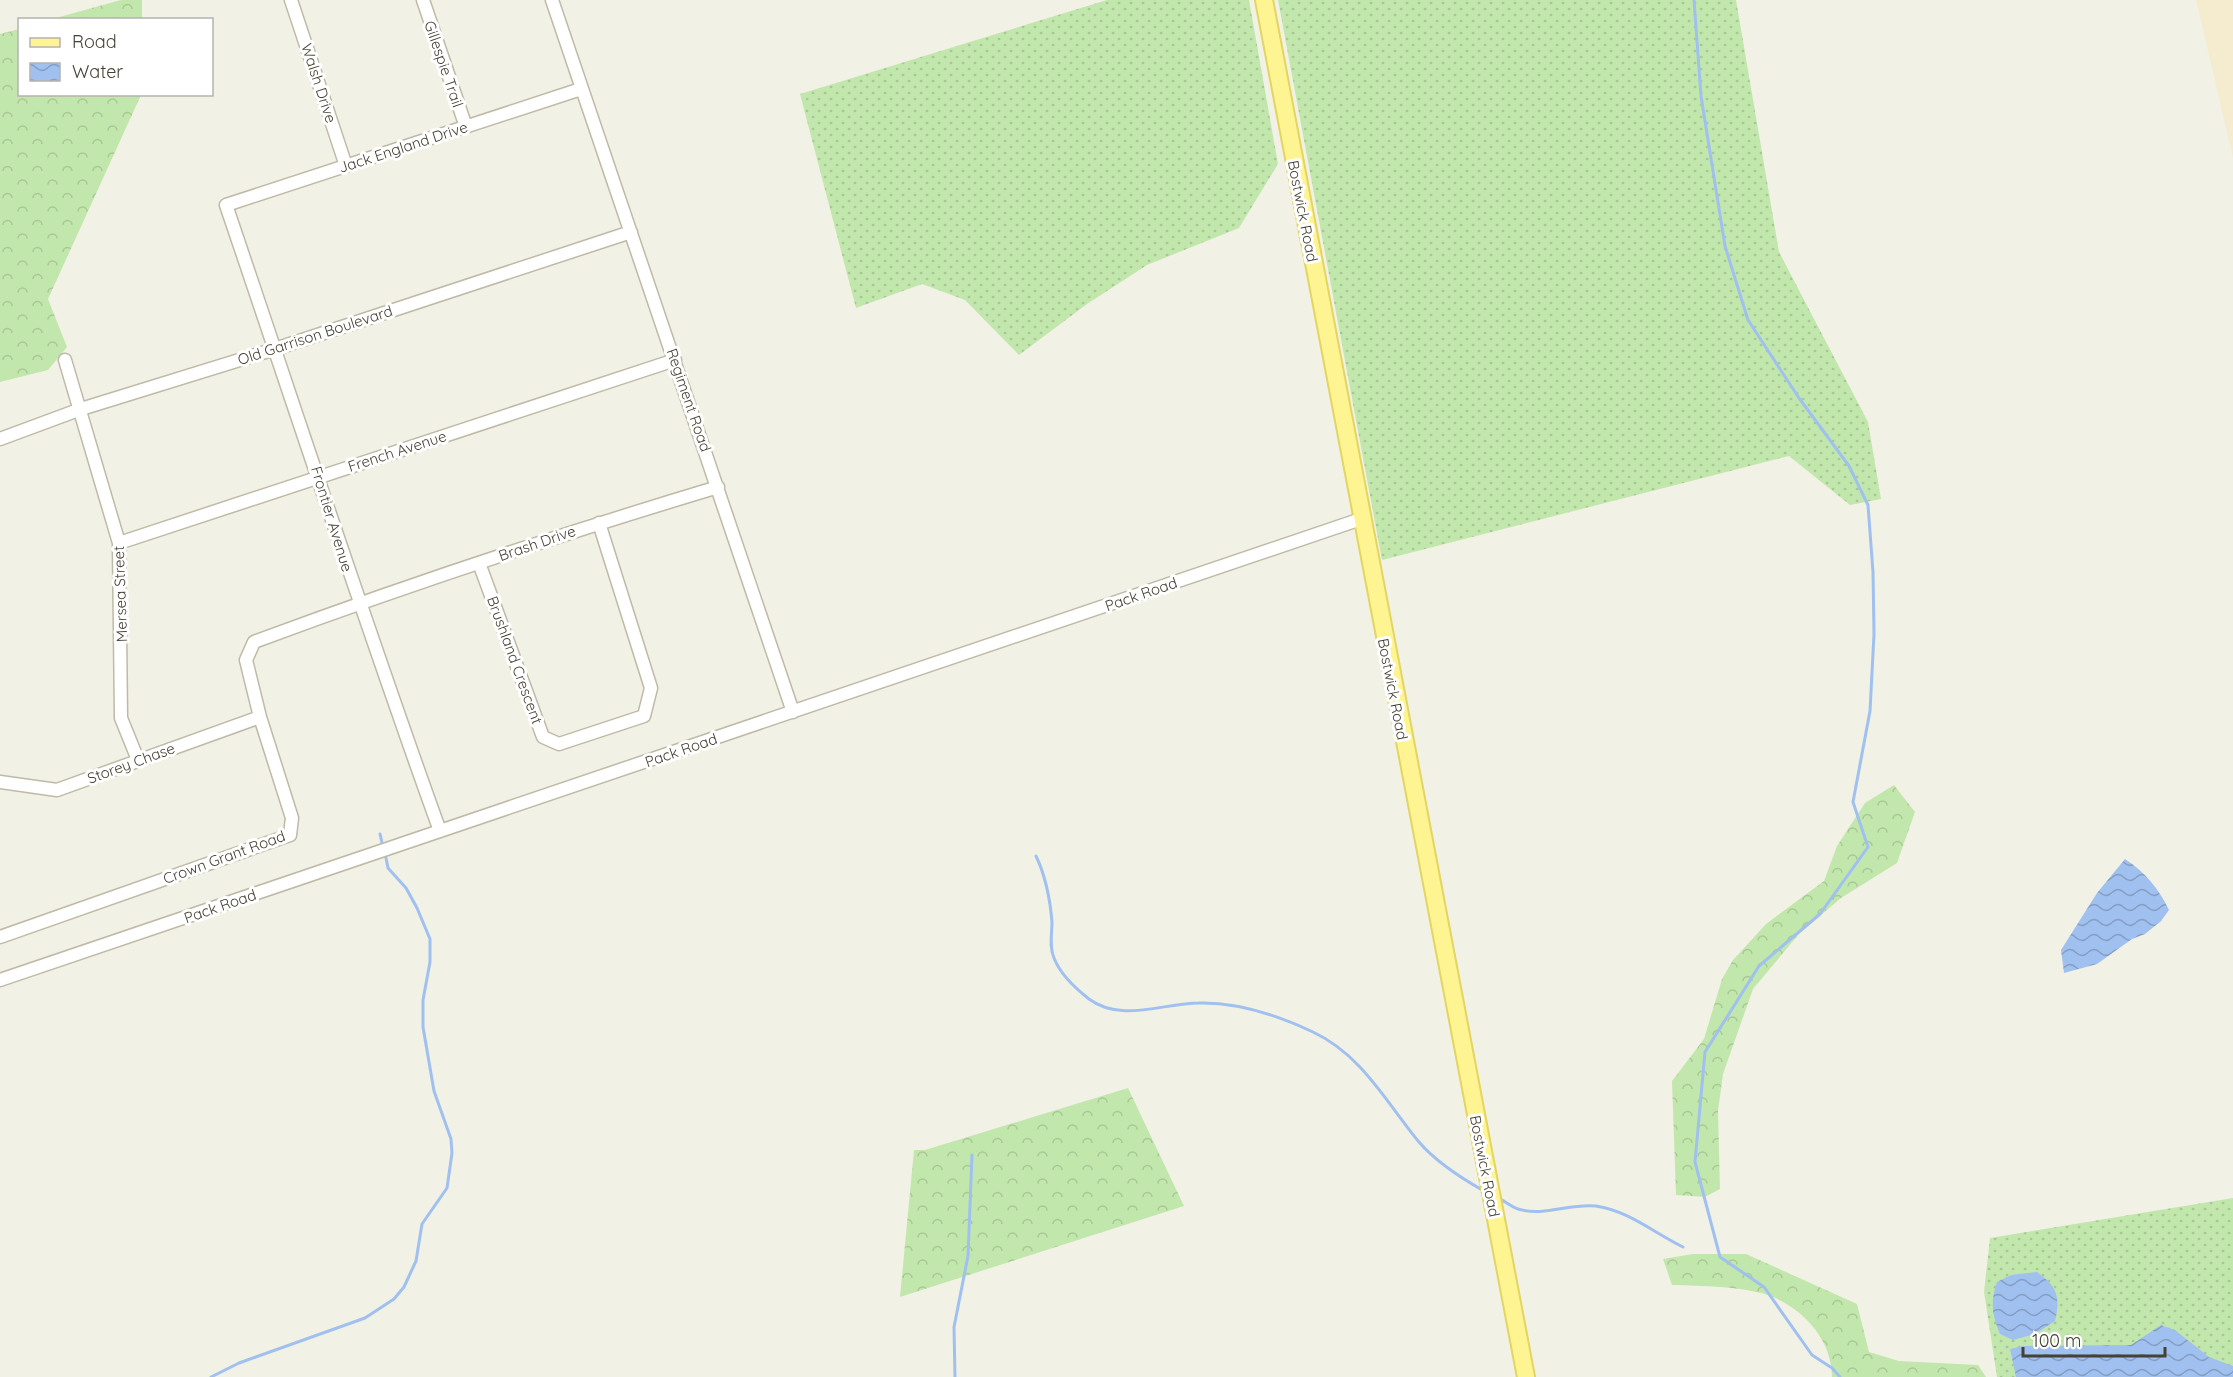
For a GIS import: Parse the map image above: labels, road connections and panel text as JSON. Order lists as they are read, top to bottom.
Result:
{
  "streets": {
    "main road": ["Bostwick Road"],
    "street": [
      "Gillespie Trail",
      "Walsh Drive",
      "Jack England Drive",
      "Old Garrison Boulevard",
      "Regiment Road",
      "French Avenue",
      "Frontier Avenue",
      "Brash Drive",
      "Mersea Street",
      "Pack Road",
      "Brushland Crescent",
      "Storey Chase",
      "Crown Grant Road"
    ]
  },
  "crossings": [
    ["Gillespie Trail", "Jack England Drive"],
    ["Walsh Drive", "Jack England Drive"],
    ["Jack England Drive", "Regiment Road"],
    ["Jack England Drive", "Frontier Avenue"],
    ["Bostwick Road", "Pack Road"],
    ["Old Garrison Boulevard", "Regiment Road"],
    ["Old Garrison Boulevard", "Frontier Avenue"],
    ["Old Garrison Boulevard", "Mersea Street"],
    ["Regiment Road", "French Avenue"],
    ["Regiment Road", "Brash Drive"],
    ["Regiment Road", "Pack Road"],
    ["French Avenue", "Frontier Avenue"],
    ["French Avenue", "Mersea Street"],
    ["Frontier Avenue", "Brash Drive"],
    ["Frontier Avenue", "Pack Road"],
    ["Frontier Avenue", "Crown Grant Road"],
    ["Brash Drive", "Brushland Crescent"],
    ["Brash Drive", "Crown Grant Road"],
    ["Mersea Street", "Storey Chase"],
    ["Storey Chase", "Crown Grant Road"]
  ],
  "legend": ["Road", "Water"],
  "scale_bar": "100 m"
}
